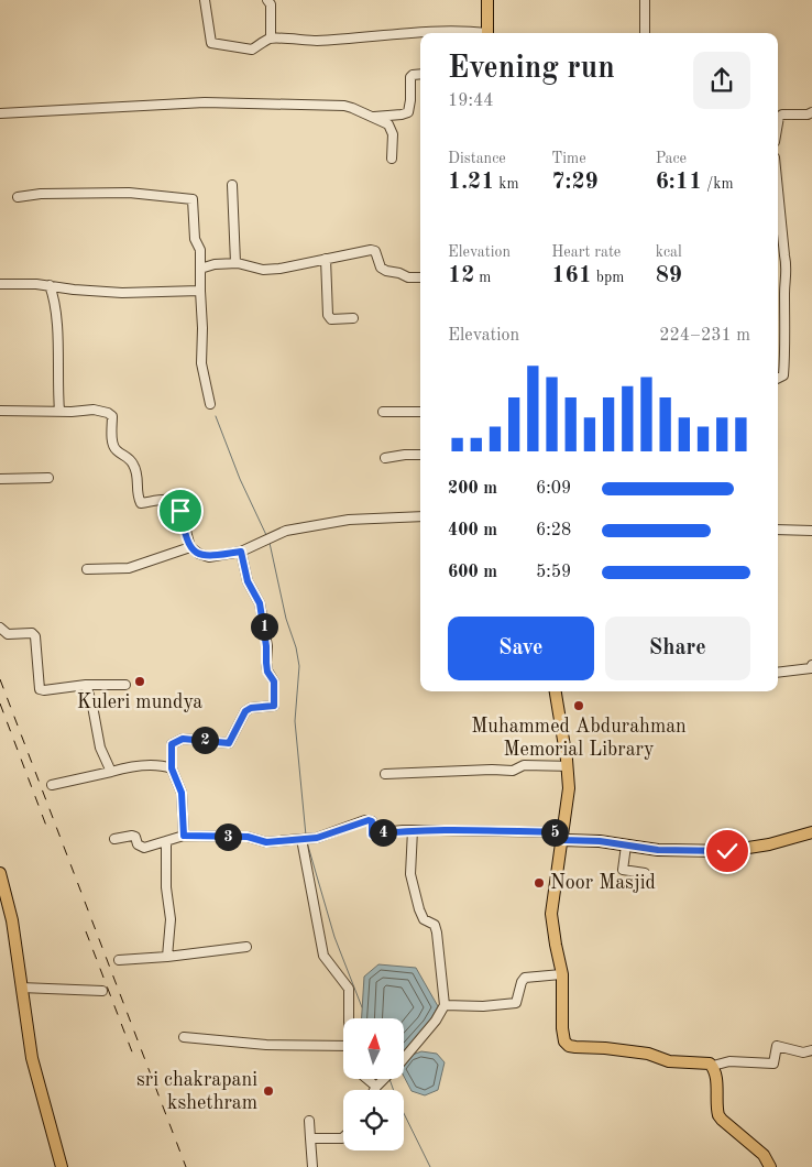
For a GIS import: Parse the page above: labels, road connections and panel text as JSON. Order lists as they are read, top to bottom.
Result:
{
  "places": [
    "Kuleri mundya",
    "Muhammed Abdurahman Memorial Library",
    "Noor Masjid",
    "sri chakrapani kshethram"
  ],
  "north": "top",
  "page": {
    "heading": ["Evening run", "19:44"],
    "stats": [
      ["Distance", "1.21 km"],
      ["Time", "7:29"],
      ["Pace", "6:11 /km"],
      ["Elevation", "12 m"],
      ["Heart rate", "161 bpm"],
      ["kcal", "89"]
    ],
    "chart": ["Elevation", "224–231 m"],
    "list": [
      {
        "name": "200 m",
        "note": "6:09"
      },
      {
        "name": "400 m",
        "note": "6:28"
      },
      {
        "name": "600 m",
        "note": "5:59"
      }
    ],
    "buttons": ["Save", "Share"],
    "pins": [
      "1",
      "2",
      "4",
      "5",
      "3"
    ]
  }
}
